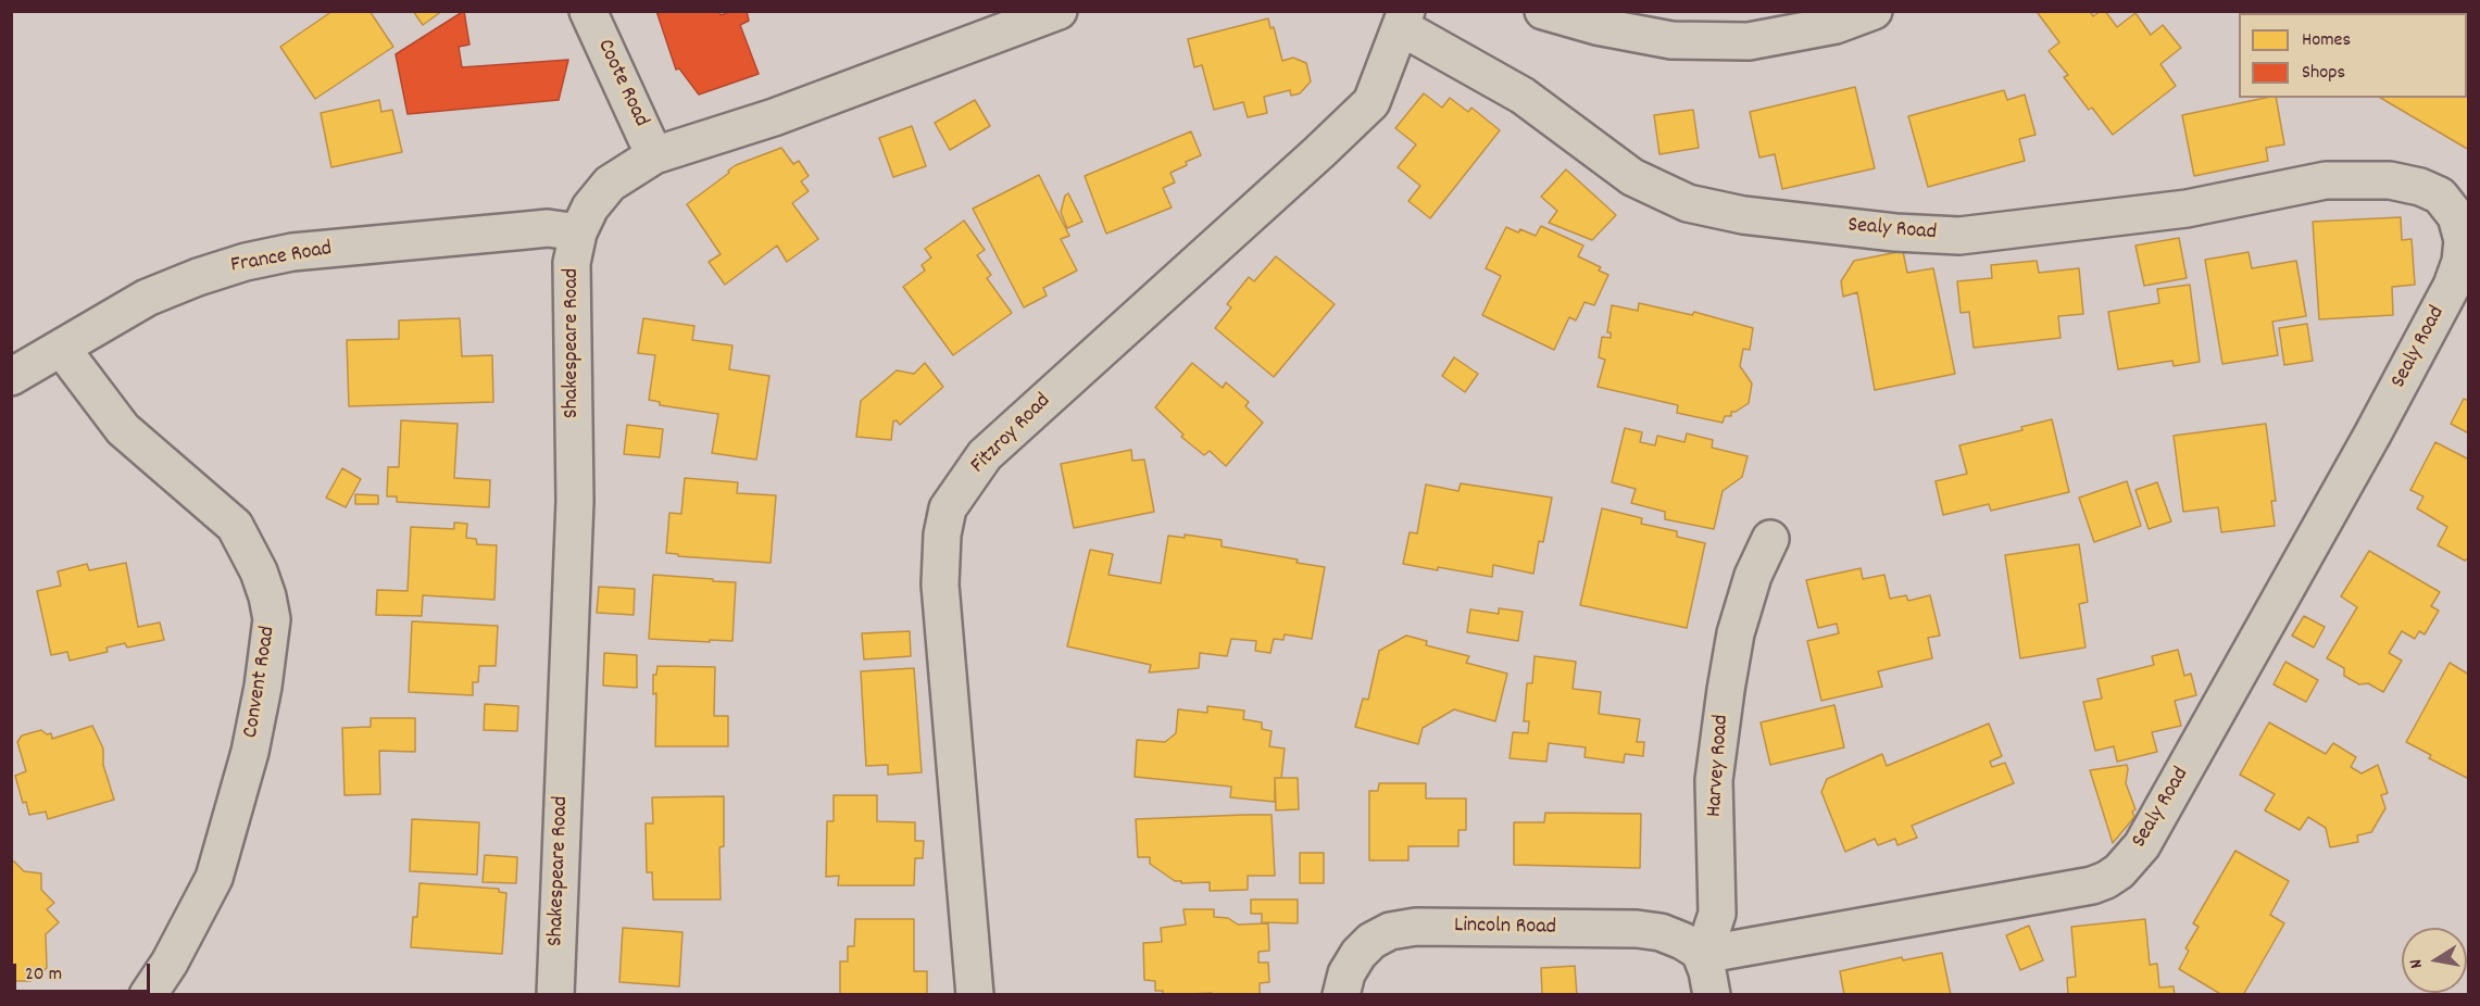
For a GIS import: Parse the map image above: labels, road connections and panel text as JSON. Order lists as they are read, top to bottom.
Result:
{
  "streets": {
    "street": [
      "Coote Road",
      "Sealy Road",
      "France Road",
      "Shakespeare Road",
      "Fitzroy Road",
      "Convent Road",
      "Harvey Road",
      "Lincoln Road"
    ]
  },
  "crossings": [
    ["Coote Road", "Shakespeare Road"],
    ["Sealy Road", "Fitzroy Road"],
    ["Sealy Road", "Harvey Road"],
    ["Sealy Road", "Lincoln Road"],
    ["France Road", "Shakespeare Road"],
    ["France Road", "Convent Road"],
    ["Harvey Road", "Lincoln Road"]
  ],
  "legend": ["Homes", "Shops"],
  "scale_bar": "20 m",
  "north": "left"
}
